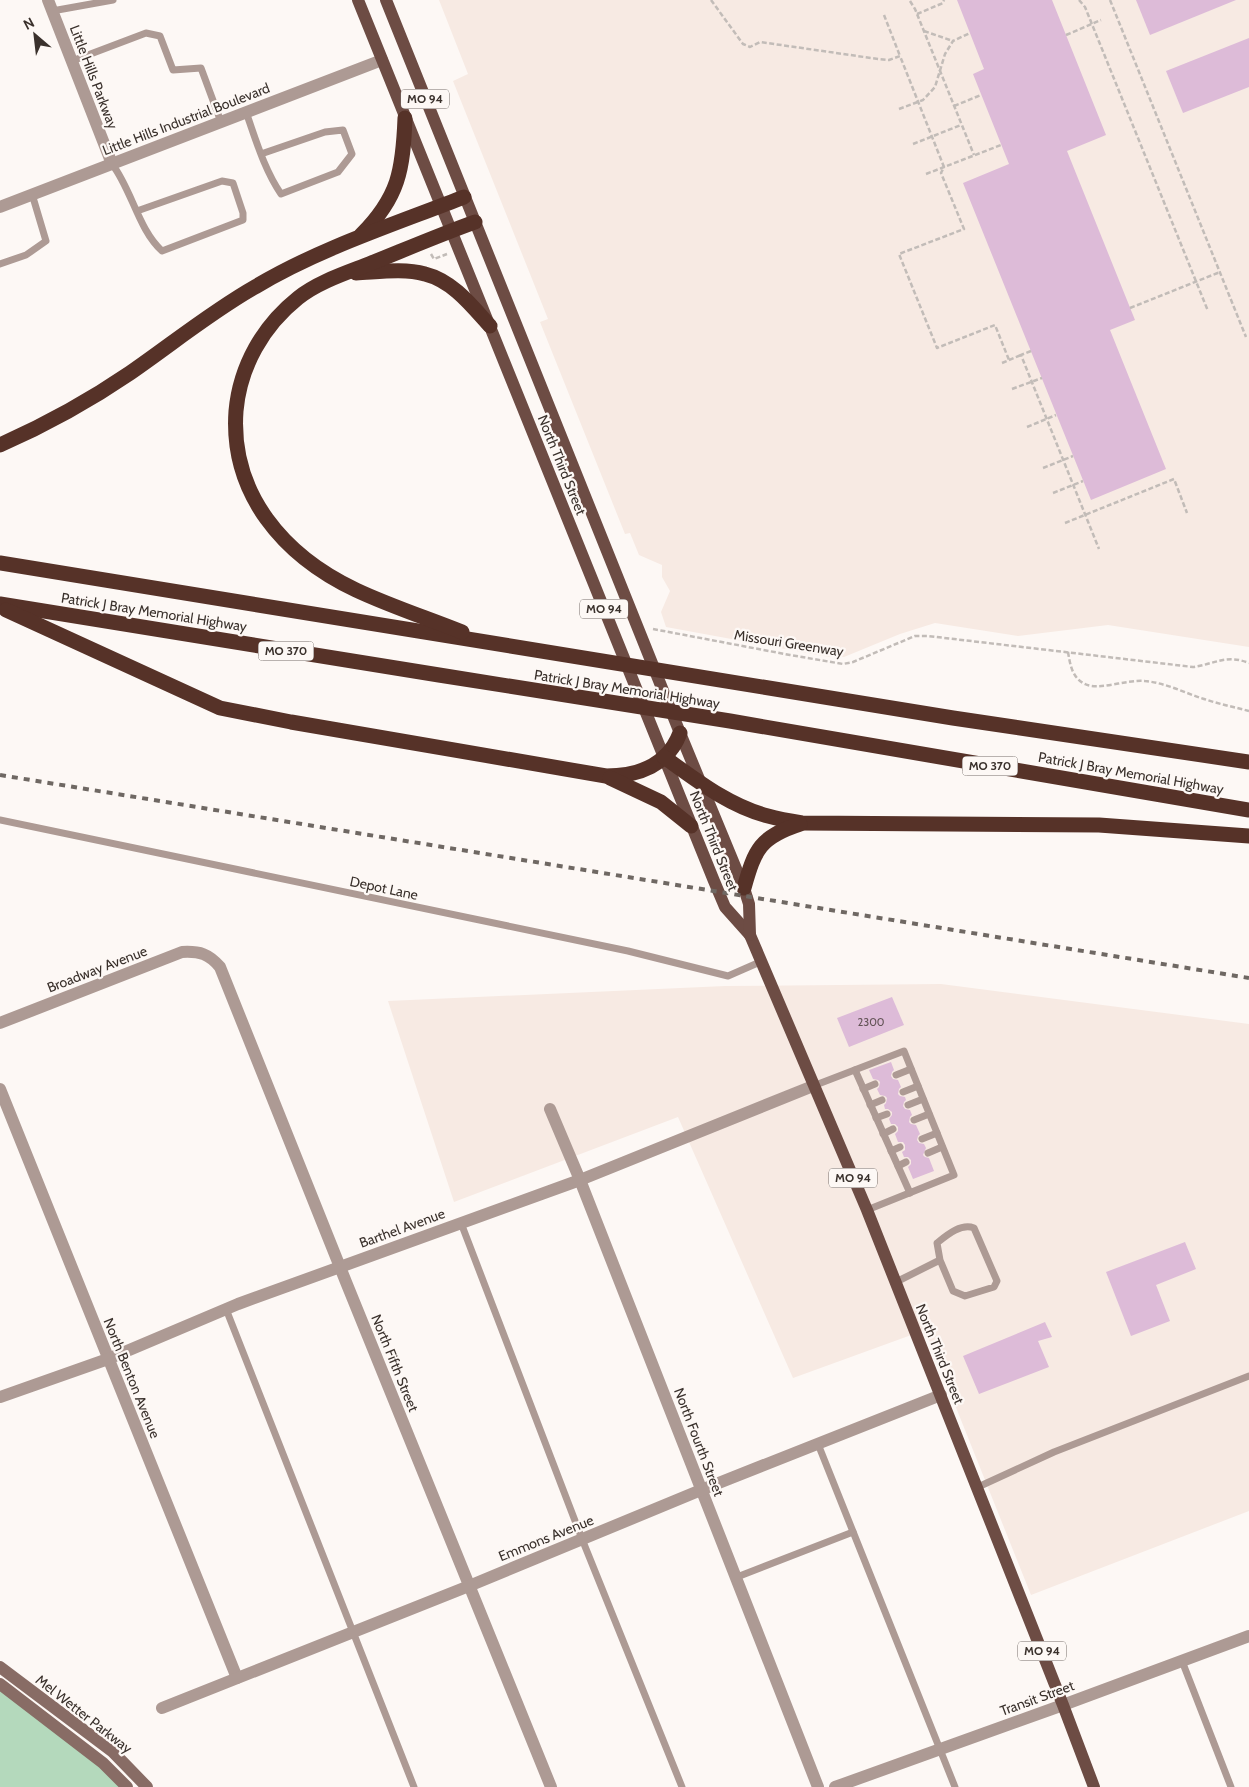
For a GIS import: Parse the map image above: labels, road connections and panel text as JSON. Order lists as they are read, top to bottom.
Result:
{
  "streets": {
    "highway": ["Patrick J Bray Memorial Highway", "MO 370"],
    "main road": ["MO 94", "North Third Street", "Mel Wetter Parkway"],
    "street": [
      "Little Hills Parkway",
      "Little Hills Industrial Boulevard",
      "Broadway Avenue",
      "Barthel Avenue",
      "North Fifth Street",
      "North Benton Avenue",
      "North Fourth Street",
      "Emmons Avenue",
      "Transit Street"
    ],
    "lane": ["Depot Lane"],
    "path": ["Missouri Greenway"]
  },
  "crossings": [
    ["Little Hills Parkway", "Little Hills Industrial Boulevard"],
    ["Little Hills Industrial Boulevard", "North Third Street"],
    ["North Third Street", "Depot Lane"],
    ["North Third Street", "Barthel Avenue"],
    ["North Third Street", "Emmons Avenue"],
    ["North Third Street", "Transit Street"],
    ["Broadway Avenue", "North Fifth Street"],
    ["Barthel Avenue", "North Fifth Street"],
    ["Barthel Avenue", "North Benton Avenue"],
    ["Barthel Avenue", "North Fourth Street"],
    ["North Fifth Street", "Emmons Avenue"],
    ["North Benton Avenue", "Emmons Avenue"],
    ["North Fourth Street", "Emmons Avenue"]
  ],
  "house_numbers": ["2300"],
  "north": "top left"
}
